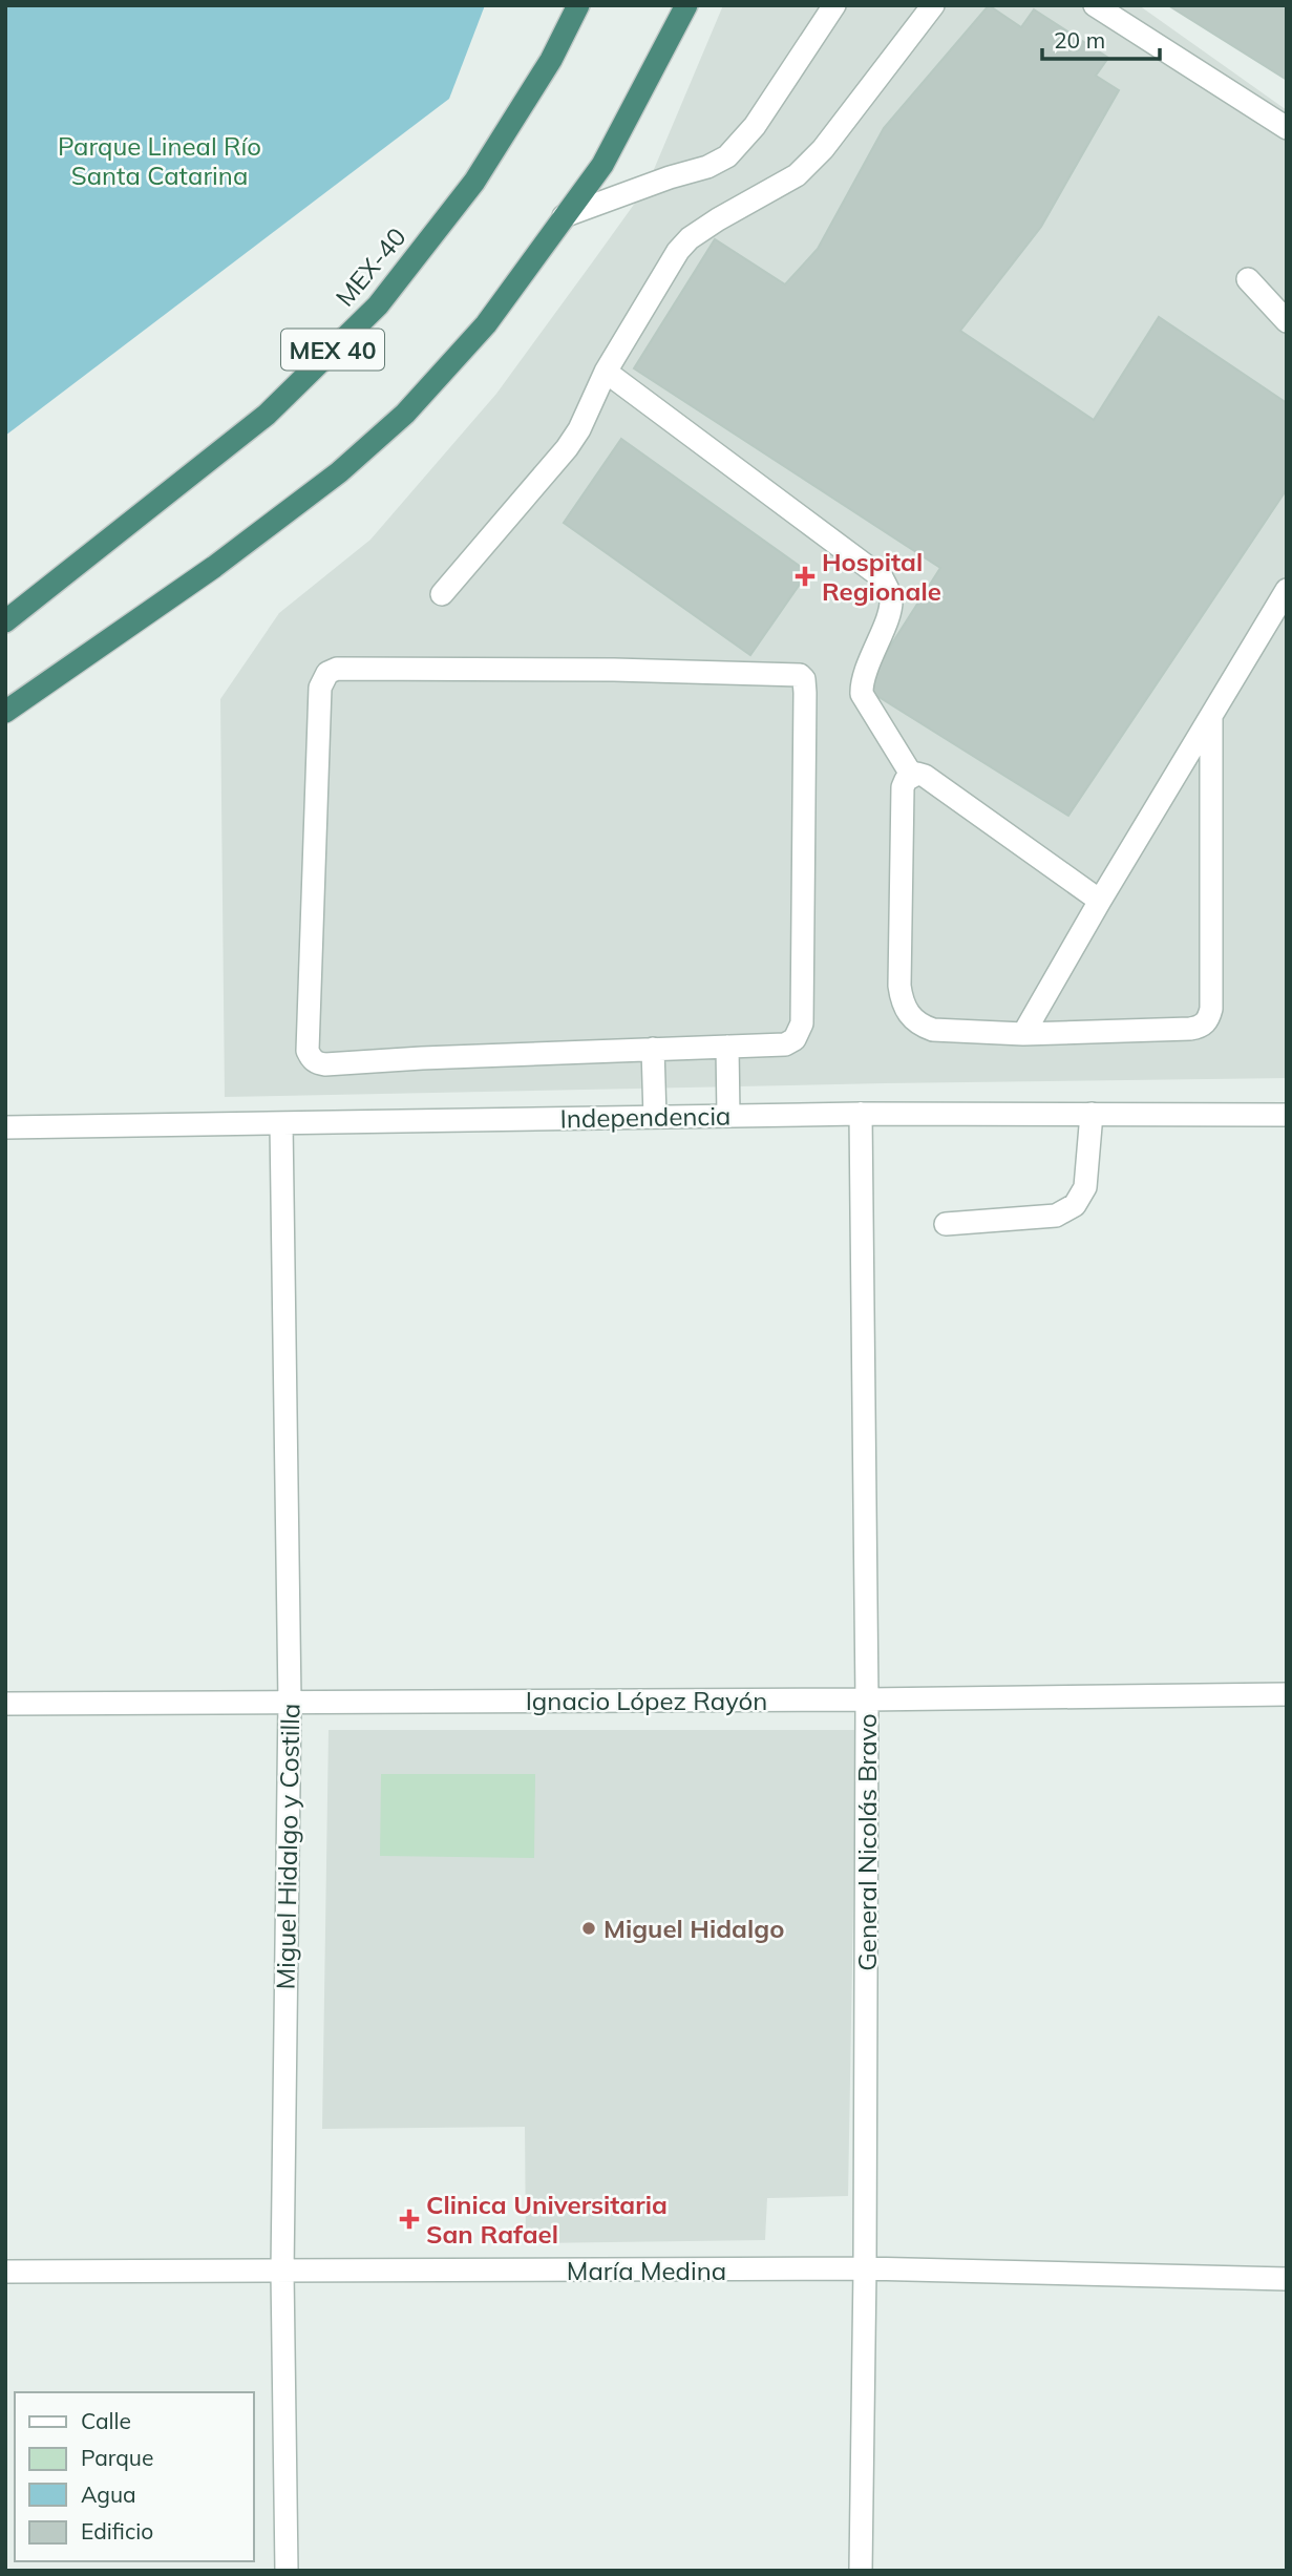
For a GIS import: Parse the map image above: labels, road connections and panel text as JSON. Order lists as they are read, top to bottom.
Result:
{
  "streets": {
    "highway": ["MEX-40", "MEX 40"],
    "street": [
      "Independencia",
      "Ignacio López Rayón",
      "General Nicolás Bravo",
      "Miguel Hidalgo y Costilla",
      "María Medina"
    ]
  },
  "crossings": [
    ["Independencia", "General Nicolás Bravo"],
    ["Independencia", "Miguel Hidalgo y Costilla"],
    ["Ignacio López Rayón", "General Nicolás Bravo"],
    ["Ignacio López Rayón", "Miguel Hidalgo y Costilla"],
    ["General Nicolás Bravo", "María Medina"],
    ["Miguel Hidalgo y Costilla", "María Medina"]
  ],
  "parks": ["Parque Lineal Río Santa Catarina"],
  "places": {
    "health": ["Hospital Regionale", "Clinica Universitaria San Rafael"],
    "other": ["Miguel Hidalgo"]
  },
  "legend": [
    "Calle",
    "Parque",
    "Agua",
    "Edificio"
  ],
  "scale_bar": "20 m"
}
